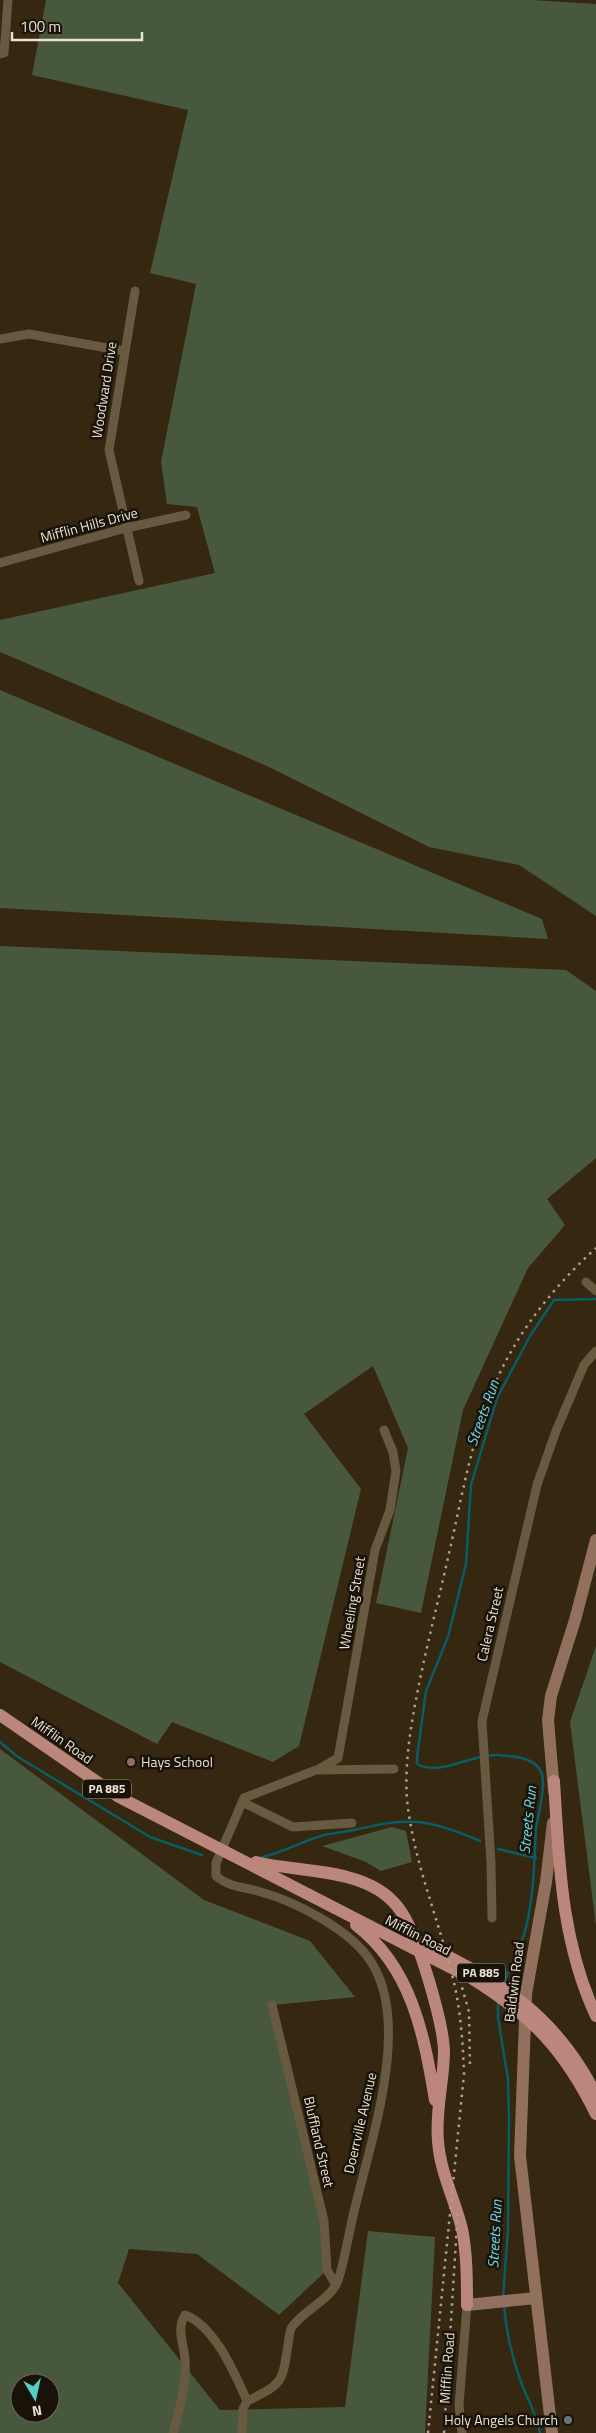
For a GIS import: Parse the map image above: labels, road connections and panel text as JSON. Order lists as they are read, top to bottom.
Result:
{
  "streets": {
    "main road": ["Mifflin Road", "PA 885", "Baldwin Road"],
    "street": [
      "Woodward Drive",
      "Mifflin Hills Drive",
      "Wheeling Street",
      "Calera Street",
      "Doerrville Avenue",
      "Bluffland Street"
    ]
  },
  "crossings": [
    ["Woodward Drive", "Mifflin Hills Drive"],
    ["Mifflin Road", "Doerrville Avenue"],
    ["Doerrville Avenue", "Bluffland Street"]
  ],
  "water": ["Streets Run"],
  "places": ["Hays School", "Holy Angels Church"],
  "scale_bar": "100 m",
  "north": "bottom"
}
